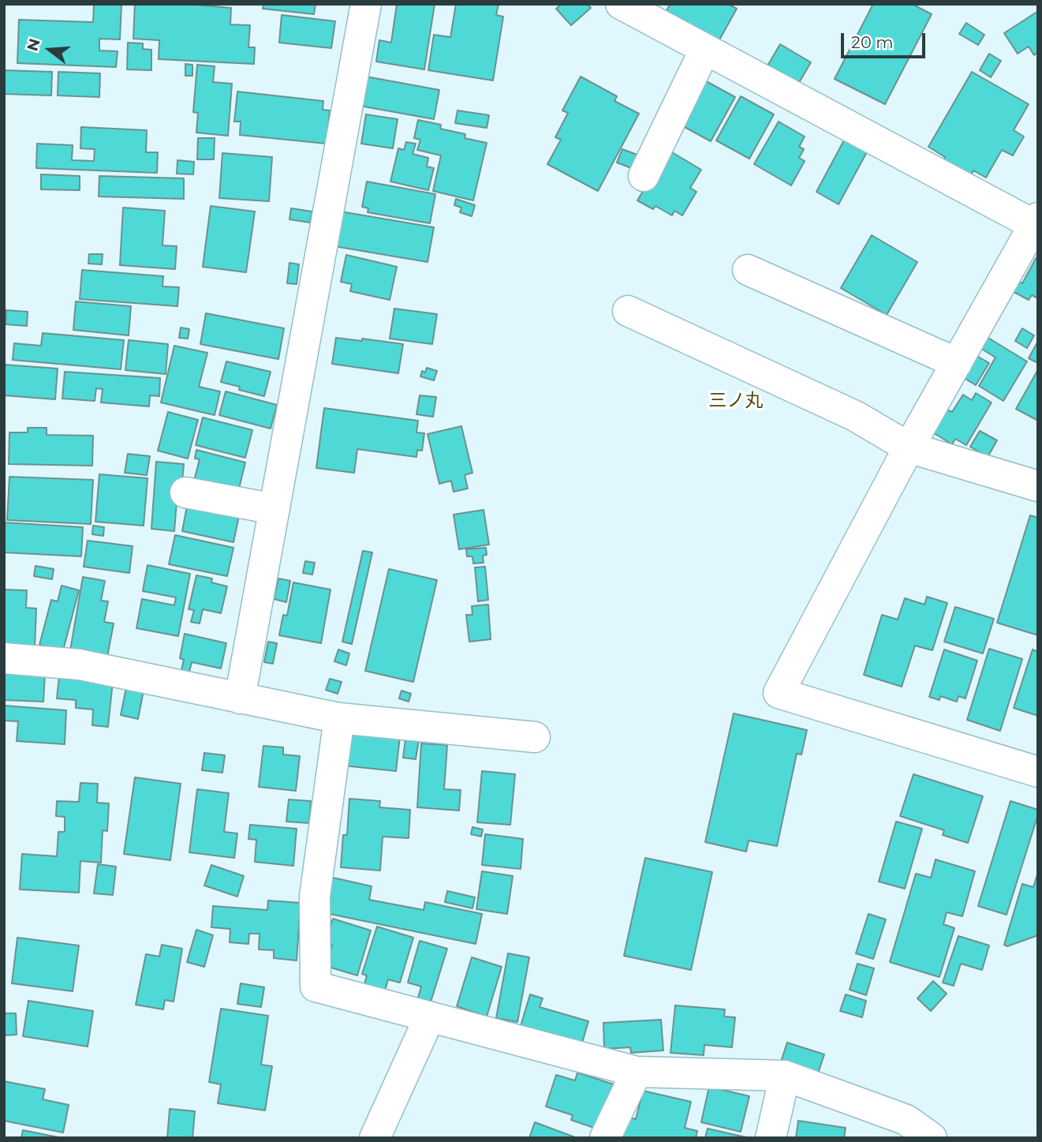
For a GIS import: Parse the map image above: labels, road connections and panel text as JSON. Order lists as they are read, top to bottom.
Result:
{
  "districts": ["三ノ丸"],
  "scale_bar": "20 m",
  "north": "left"
}
